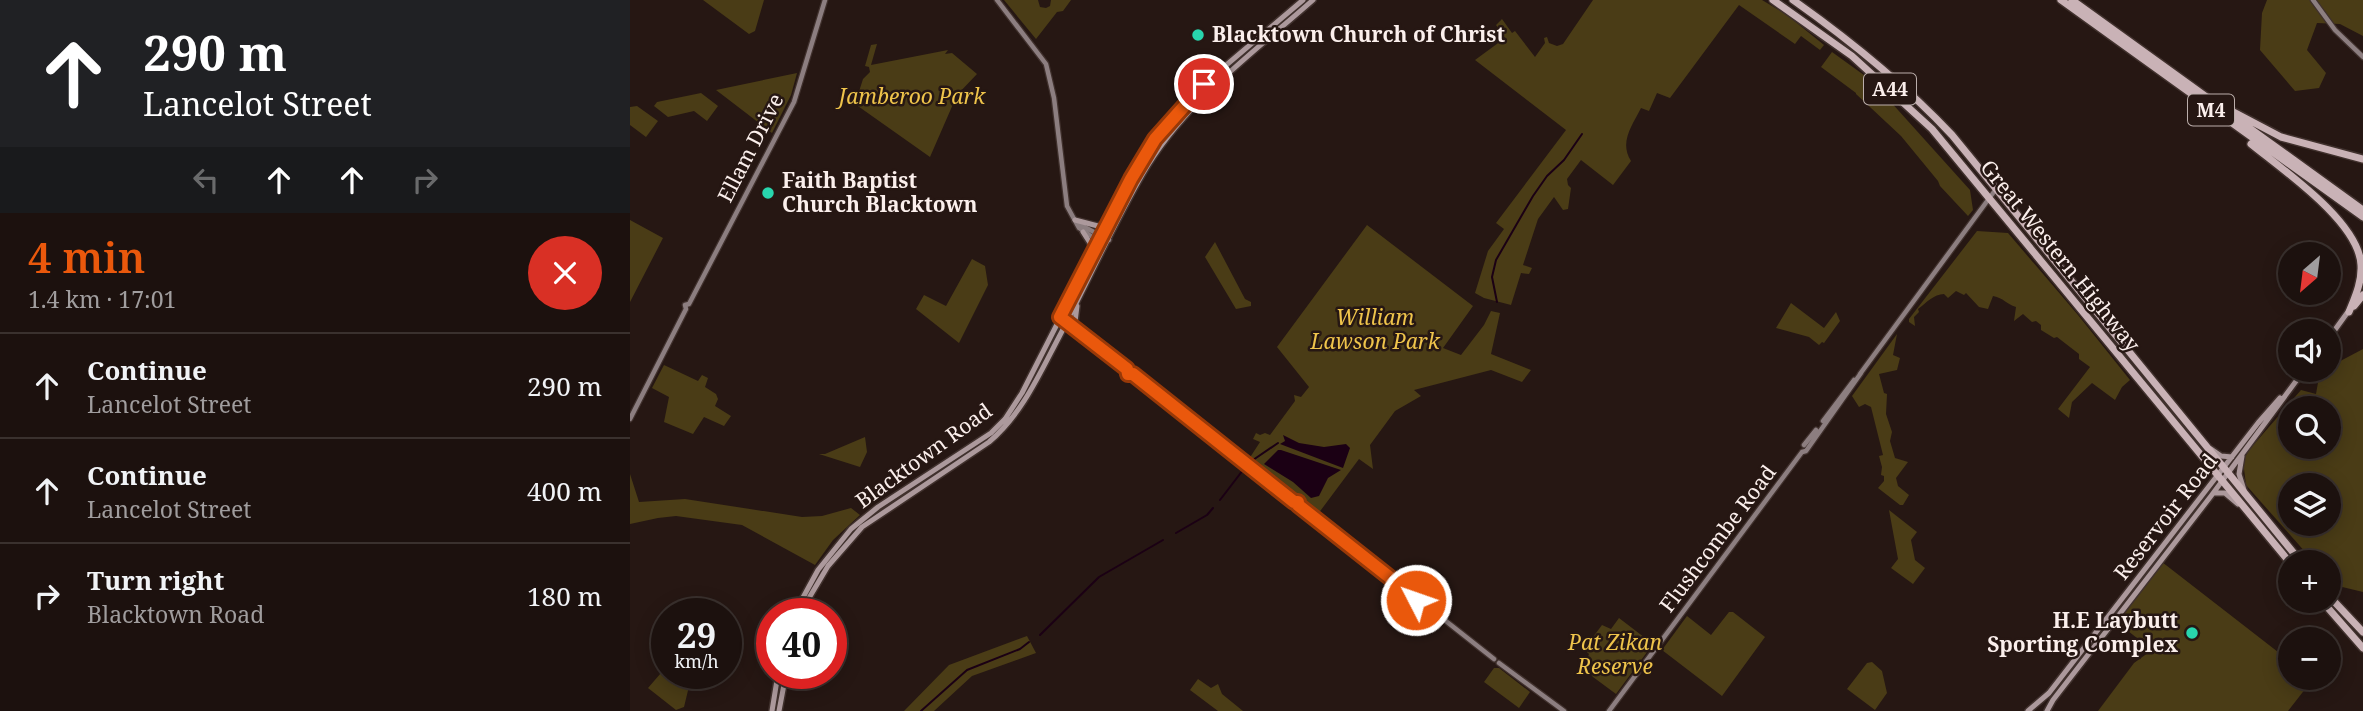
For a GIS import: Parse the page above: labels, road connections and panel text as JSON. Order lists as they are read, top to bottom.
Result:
{
  "streets": {
    "highway": ["A44", "M4", "Great Western Highway"],
    "main road": ["Blacktown Road", "Reservoir Road"],
    "street": ["Ellam Drive", "Flushcombe Road"]
  },
  "crossings": [
    ["Great Western Highway", "Reservoir Road"]
  ],
  "parks": ["Jamberoo Park", "William Lawson Park", "Pat Zikan Reserve"],
  "places": ["Blacktown Church of Christ", "Faith Baptist Church Blacktown", "H.E Laybutt Sporting Complex"],
  "north": "bottom left",
  "page": {
    "turn": ["290 m", "Lancelot Street"],
    "heading": ["4 min", "1.4 km · 17:01"],
    "map_buttons": ["+", "−"],
    "list": [
      {
        "name": "Continue",
        "note": "Lancelot Street",
        "value": "290 m"
      },
      {
        "name": "Continue",
        "note": "Lancelot Street",
        "value": "400 m"
      },
      {
        "name": "Turn right",
        "note": "Blacktown Road",
        "value": "180 m"
      }
    ],
    "speed": "29 km/h",
    "limit": "40"
  }
}
